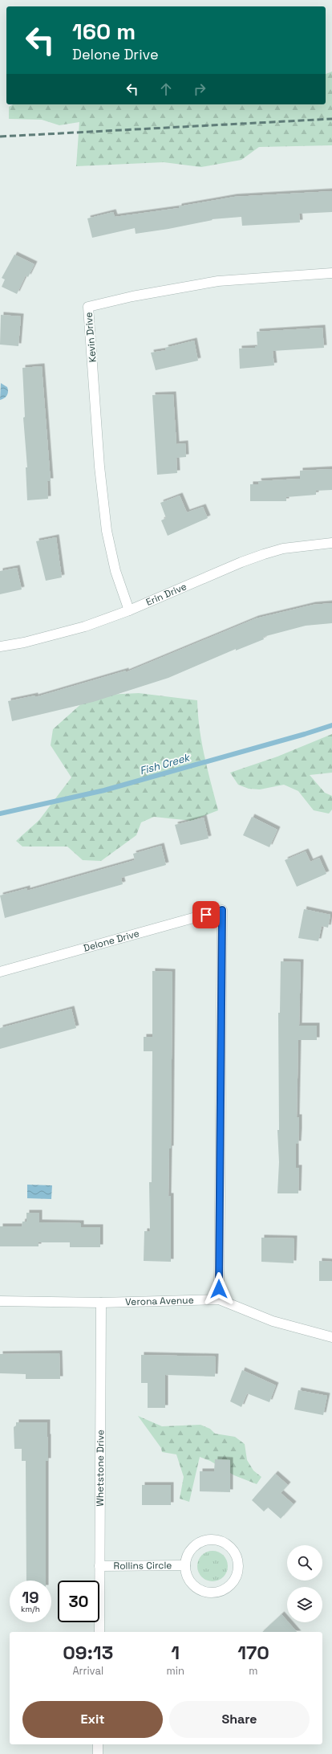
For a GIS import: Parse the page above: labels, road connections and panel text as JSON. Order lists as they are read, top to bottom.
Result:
{
  "streets": {
    "street": [
      "Kevin Drive",
      "Erin Drive",
      "Delone Drive",
      "Verona Avenue",
      "Whetstone Drive",
      "Rollins Circle"
    ]
  },
  "crossings": [
    ["Kevin Drive", "Erin Drive"],
    ["Delone Drive", "Verona Avenue"],
    ["Verona Avenue", "Whetstone Drive"],
    ["Whetstone Drive", "Rollins Circle"]
  ],
  "water": ["Fish Creek"],
  "page": {
    "turn": ["160 m", "Delone Drive"],
    "speed": "19 km/h",
    "limit": "30",
    "eta": [
      "09:13",
      "Arrival",
      "1",
      "min",
      "170",
      "m"
    ],
    "buttons": ["Exit", "Share"]
  }
}
